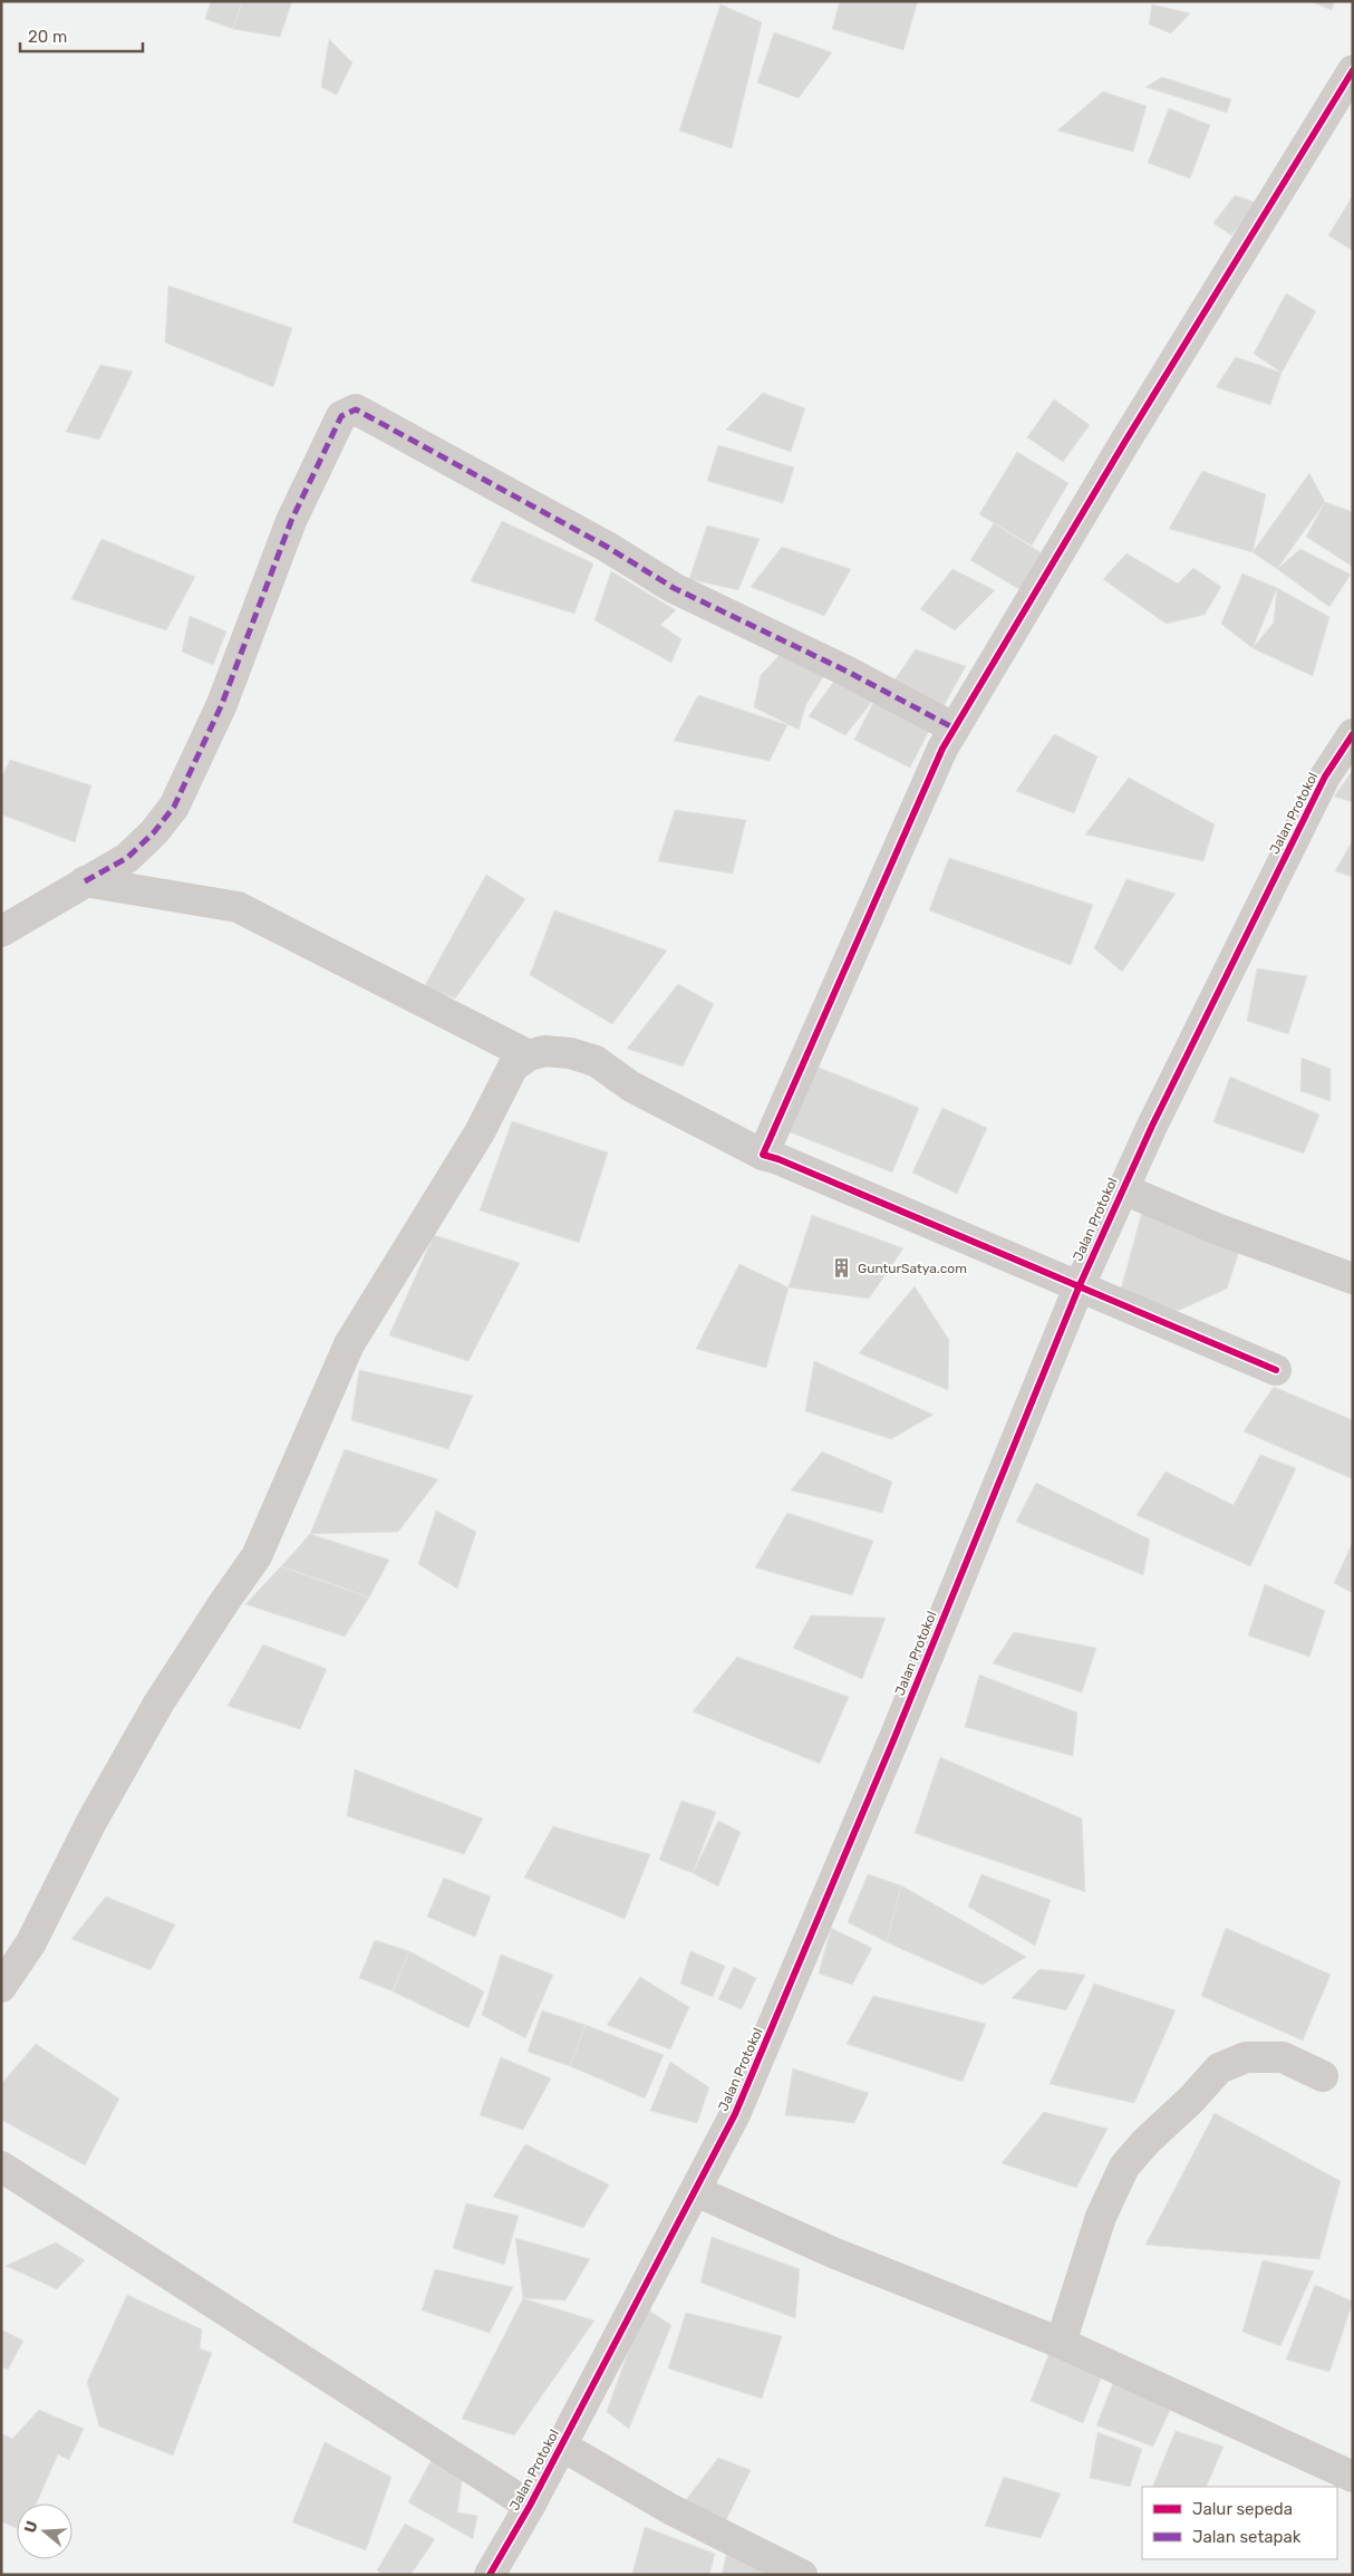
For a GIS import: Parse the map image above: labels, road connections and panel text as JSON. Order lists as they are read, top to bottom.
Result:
{
  "streets": {
    "street": ["Jalan Protokol"]
  },
  "places": {
    "building": ["GunturSatya.com"]
  },
  "legend": ["Jalur sepeda", "Jalan setapak"],
  "scale_bar": "20 m",
  "north": "left"
}
